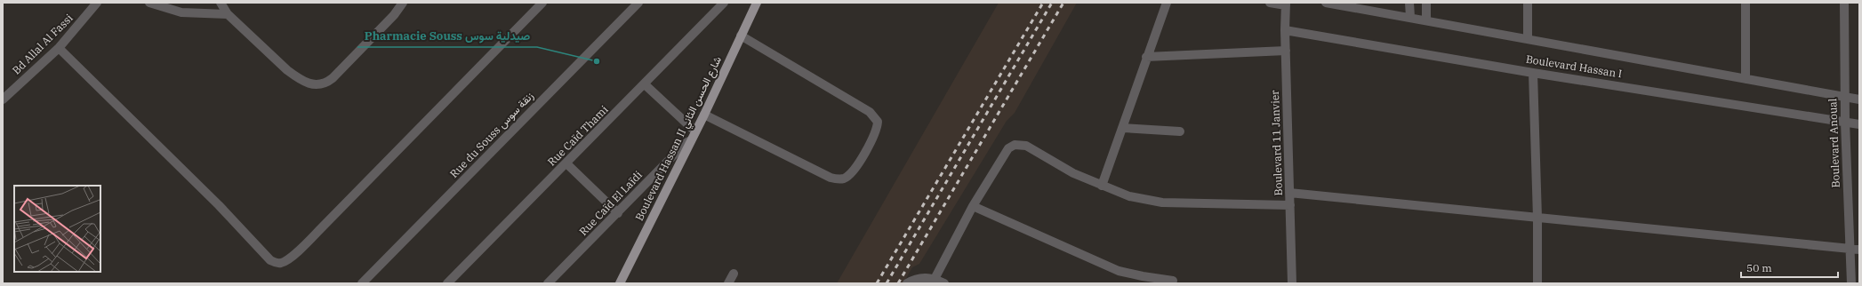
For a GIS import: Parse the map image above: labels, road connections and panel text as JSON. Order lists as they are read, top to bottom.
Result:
{
  "streets": {
    "main road": ["Boulevard Hassan II شارع الحسن الثاني"],
    "street": [
      "Bd Allal Al Fassi",
      "Boulevard Hassan I",
      "Rue du Souss زنقة سوس",
      "Rue Caïd Thami",
      "Boulevard 11 Janvier",
      "Boulevard Anoual",
      "Rue Caïd El Laïdi"
    ]
  },
  "crossings": [
    ["Boulevard Hassan I", "Boulevard 11 Janvier"],
    ["Boulevard Hassan I", "Boulevard Anoual"],
    ["Boulevard Hassan II شارع الحسن الثاني", "Rue Caïd El Laïdi"]
  ],
  "places": ["Pharmacie Souss صيدلية سوس"],
  "scale_bar": "50 m"
}
